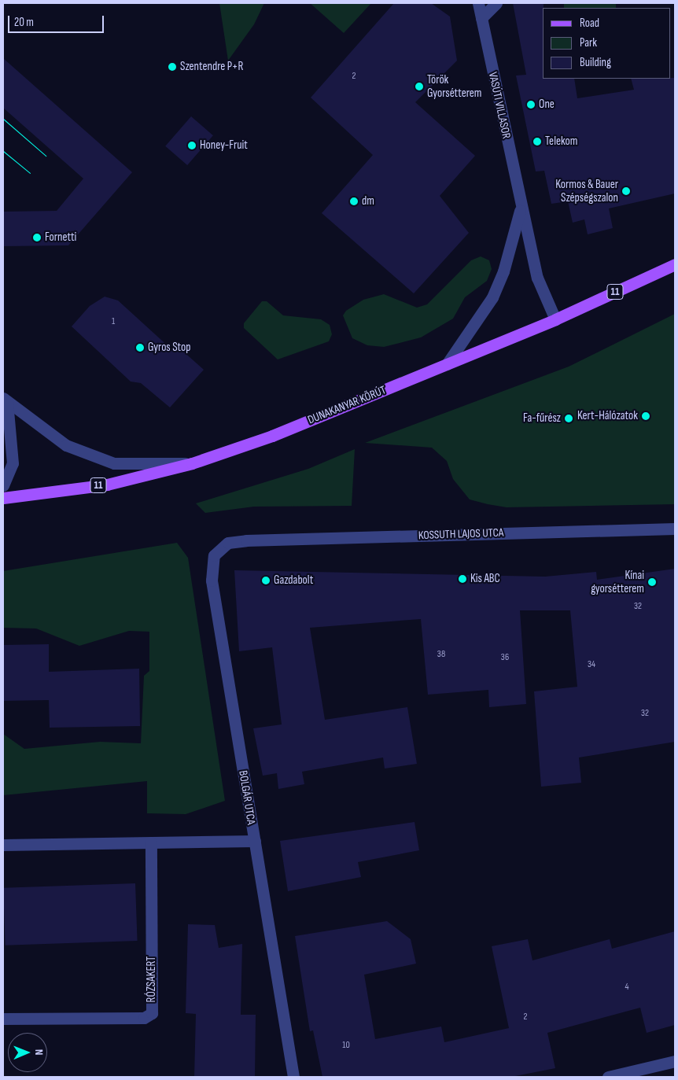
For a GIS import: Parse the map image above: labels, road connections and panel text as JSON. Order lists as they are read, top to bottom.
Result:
{
  "streets": {
    "main road": ["11", "DUNAKANYAR KÖRÚT"],
    "street": [
      "VASÚTI VILLASOR",
      "KOSSUTH LAJOS UTCA",
      "BOLGÁR UTCA",
      "RÓZSAKERT"
    ]
  },
  "crossings": [
    ["VASÚTI VILLASOR", "DUNAKANYAR KÖRÚT"],
    ["KOSSUTH LAJOS UTCA", "BOLGÁR UTCA"]
  ],
  "places": [
    "Szentendre P+R",
    "Török Gyorsétterem",
    "One",
    "Telekom",
    "Honey-Fruit",
    "Kormos & Bauer Szépségszalon",
    "dm",
    "Fornetti",
    "Gyros Stop",
    "Kert-Hálózatok",
    "Fa-fűrész",
    "Kis ABC",
    "Gazdabolt",
    "Kínai gyorsétterem"
  ],
  "house_numbers": [
    "2",
    "1",
    "32",
    "38",
    "36",
    "34",
    "32",
    "4",
    "2",
    "10"
  ],
  "legend": ["Road", "Park", "Building"],
  "scale_bar": "20 m",
  "north": "right"
}
